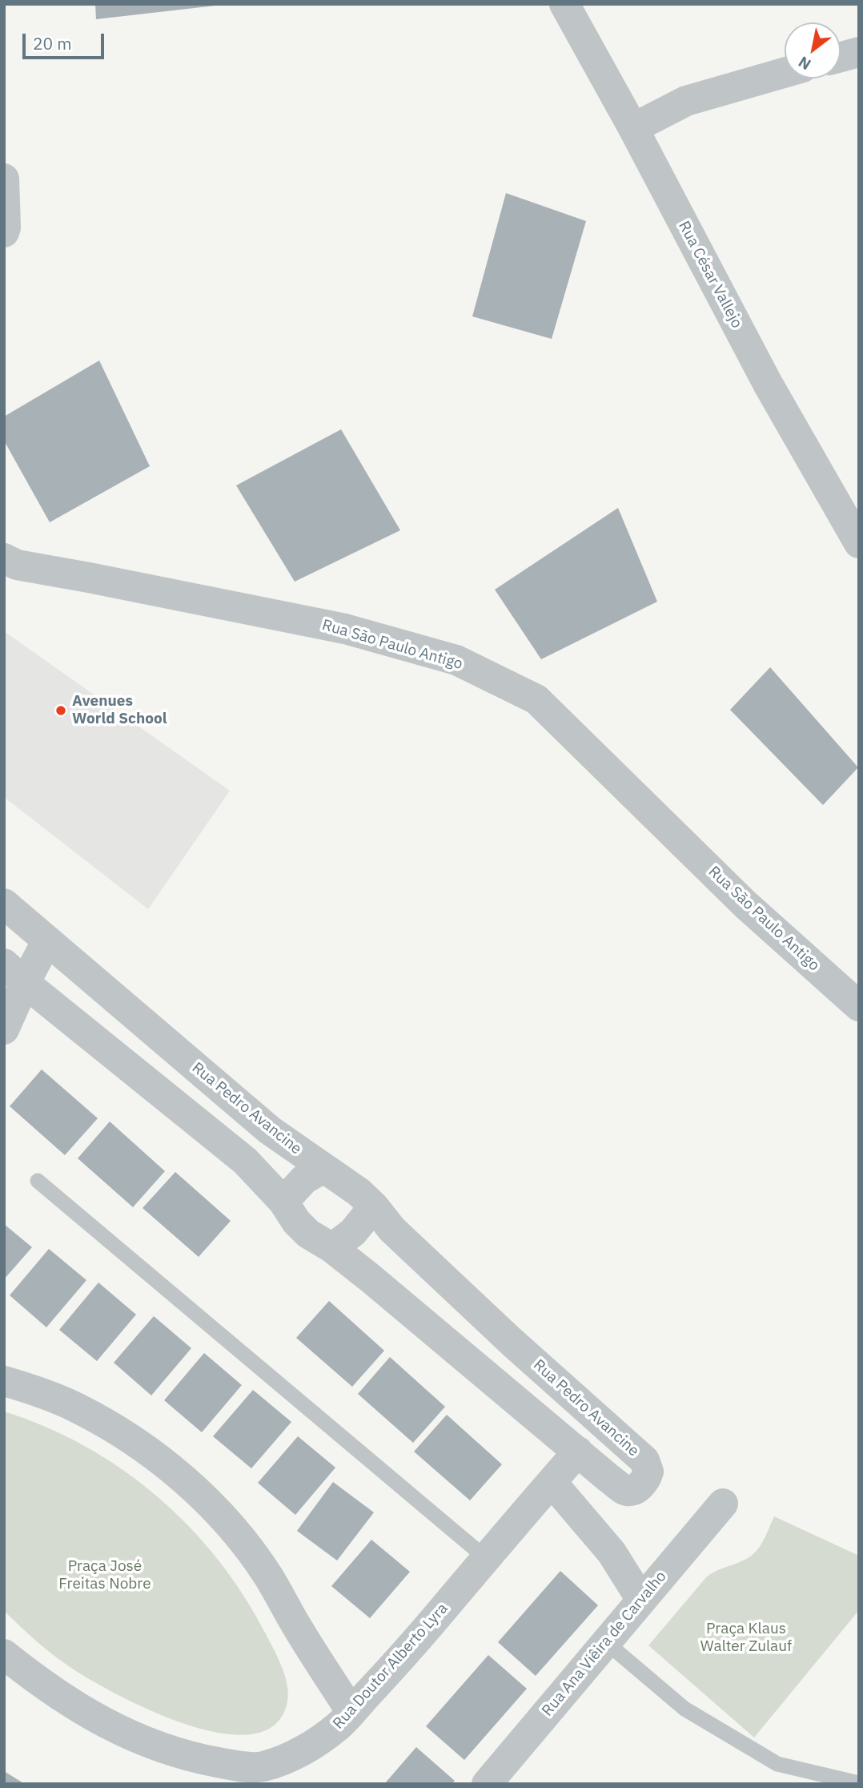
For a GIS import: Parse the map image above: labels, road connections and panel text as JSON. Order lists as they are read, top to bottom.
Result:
{
  "streets": {
    "street": [
      "Rua César Vallejo",
      "Rua São Paulo Antigo",
      "Rua Pedro Avancine",
      "Rua Ana Viêira de Carvalho",
      "Rua Doutor Alberto Lyra"
    ]
  },
  "crossings": [
    ["Rua Pedro Avancine", "Rua Doutor Alberto Lyra"]
  ],
  "parks": ["Praça José Freitas Nobre", "Praça Klaus Walter Zulauf"],
  "places": ["Avenues World School"],
  "scale_bar": "20 m",
  "north": "bottom left"
}
